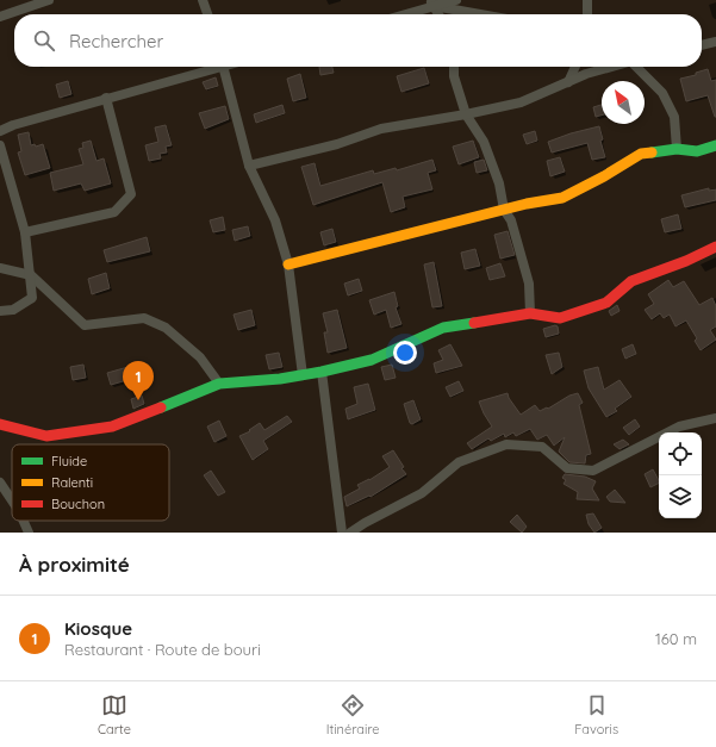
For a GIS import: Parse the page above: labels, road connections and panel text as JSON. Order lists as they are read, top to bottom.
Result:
{
  "legend": ["Fluide", "Ralenti", "Bouchon"],
  "north": "top left",
  "page": {
    "search": "Rechercher",
    "pins": "1",
    "heading": "À proximité",
    "list": [
      {
        "mark": "1",
        "name": "Kiosque",
        "note": "Restaurant · Route de bouri",
        "value": "160 m"
      }
    ],
    "nav": ["Carte", "Itinéraire", "Favoris"]
  }
}
